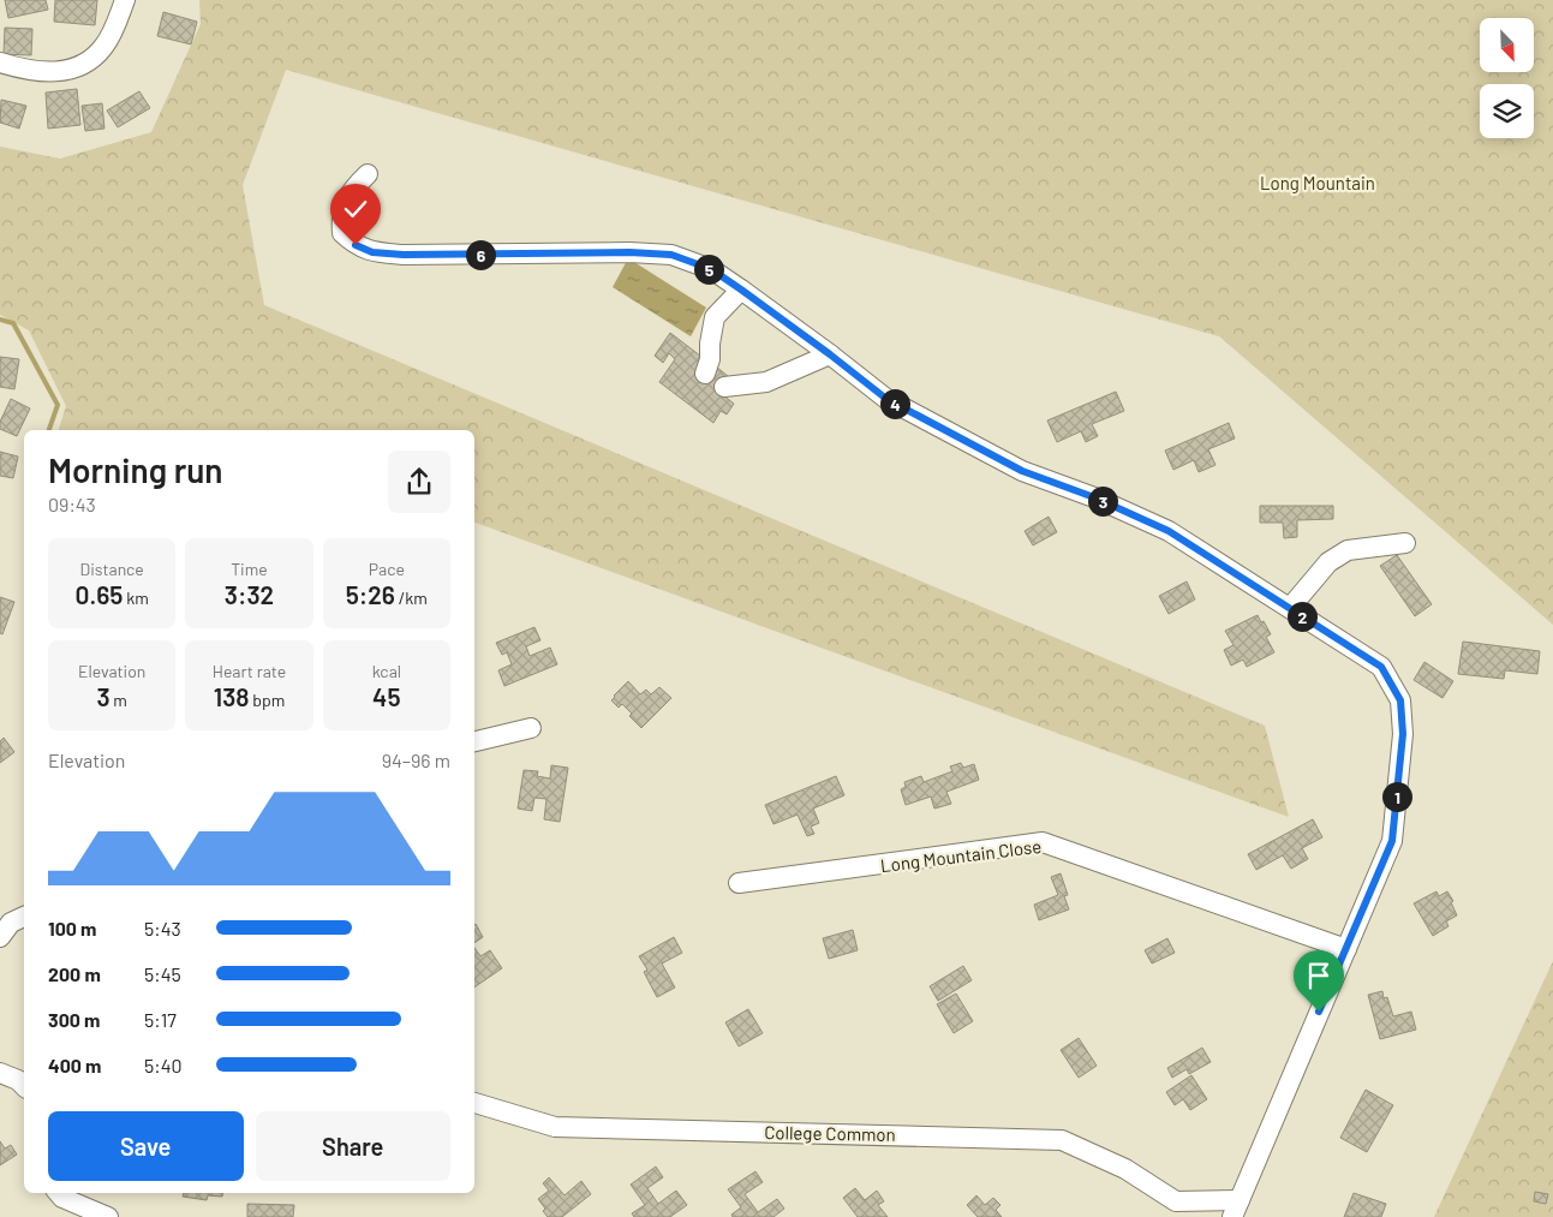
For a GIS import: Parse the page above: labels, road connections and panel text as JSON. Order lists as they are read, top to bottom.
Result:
{
  "streets": {
    "street": ["Long Mountain Close", "College Common"]
  },
  "parks": ["Long Mountain"],
  "north": "bottom right",
  "page": {
    "pins": [
      "6",
      "5",
      "4",
      "3",
      "2",
      "1"
    ],
    "heading": ["Morning run", "09:43"],
    "stats": [
      ["Distance", "0.65 km"],
      ["Time", "3:32"],
      ["Pace", "5:26 /km"],
      ["Elevation", "3 m"],
      ["Heart rate", "138 bpm"],
      ["kcal", "45"]
    ],
    "chart": ["Elevation", "94–96 m"],
    "list": [
      {
        "name": "100 m",
        "note": "5:43"
      },
      {
        "name": "200 m",
        "note": "5:45"
      },
      {
        "name": "300 m",
        "note": "5:17"
      },
      {
        "name": "400 m",
        "note": "5:40"
      }
    ],
    "buttons": ["Save", "Share"]
  }
}
